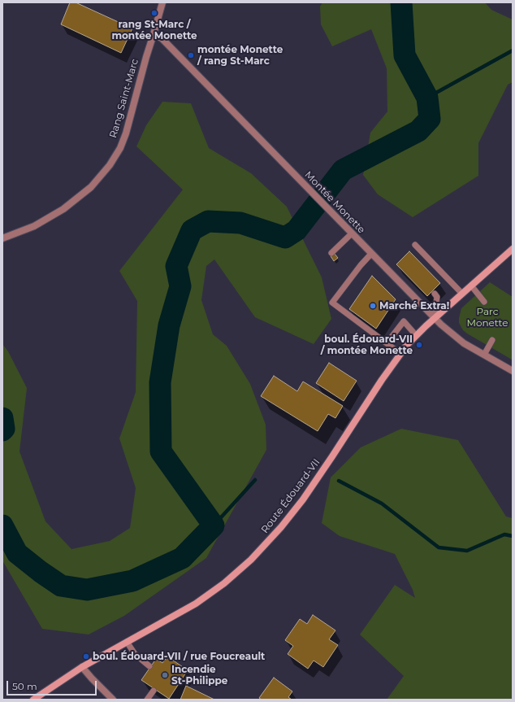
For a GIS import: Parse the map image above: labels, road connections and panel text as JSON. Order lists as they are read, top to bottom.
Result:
{
  "streets": {
    "main road": ["Route Édouard-VII"],
    "street": ["Rang Saint-Marc", "Montée Monette"]
  },
  "crossings": [
    ["Rang Saint-Marc", "Montée Monette"],
    ["Montée Monette", "Route Édouard-VII"]
  ],
  "parks": ["Parc Monette"],
  "places": [
    "rang St-Marc / montée Monette",
    "montée Monette / rang St-Marc",
    "Marché Extra!",
    "boul. Édouard-VII / montée Monette",
    "boul. Édouard-VII / rue Foucreault",
    "Incendie St-Philippe"
  ],
  "scale_bar": "50 m"
}
